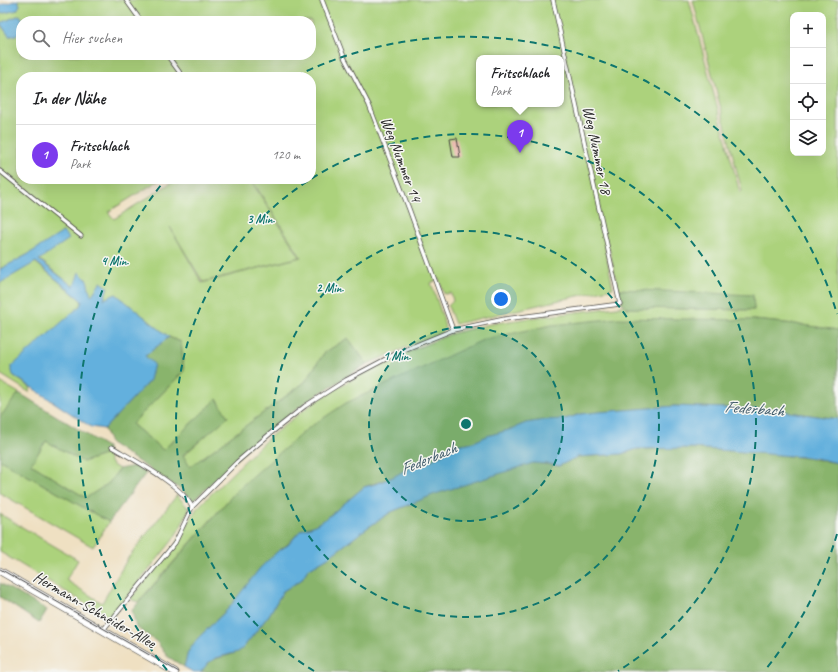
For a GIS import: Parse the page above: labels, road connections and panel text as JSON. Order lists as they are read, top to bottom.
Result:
{
  "streets": {
    "street": ["Hermann-Schneider-Allee"],
    "lane": ["Weg Nummer 18", "Weg Nummer 14"]
  },
  "crossings": [
    ["Weg Nummer 18", "Weg Nummer 14"]
  ],
  "water": ["Federbach"],
  "page": {
    "map_buttons": ["+", "−"],
    "search": "Hier suchen",
    "popup": ["Fritschlach", "Park"],
    "heading": "In der Nähe",
    "pins": "1",
    "list": [
      {
        "mark": "1",
        "name": "Fritschlach",
        "note": "Park",
        "value": "120 m"
      }
    ]
  },
  "rings": [
    "3 Min.",
    "4 Min.",
    "2 Min.",
    "1 Min."
  ]
}
